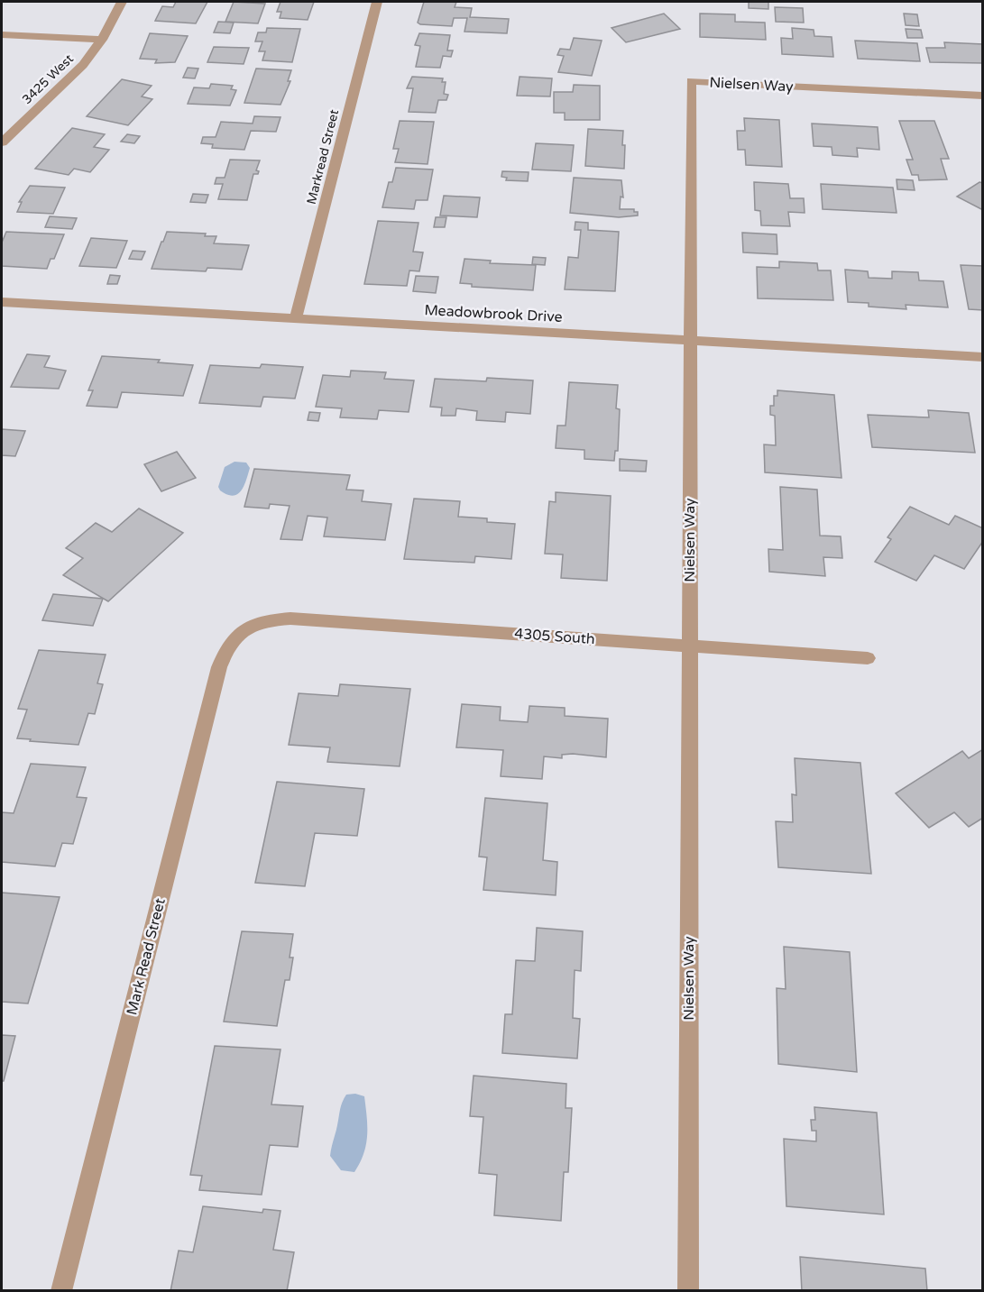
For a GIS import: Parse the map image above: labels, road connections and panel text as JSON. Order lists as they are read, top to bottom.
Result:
{
  "streets": {
    "street": [
      "3425 West",
      "Nielsen Way",
      "Markread Street",
      "Meadowbrook Drive",
      "4305 South",
      "Mark Read Street"
    ]
  },
  "crossings": [
    ["Nielsen Way", "Meadowbrook Drive"],
    ["Nielsen Way", "4305 South"],
    ["Markread Street", "Meadowbrook Drive"],
    ["4305 South", "Mark Read Street"]
  ]
}
